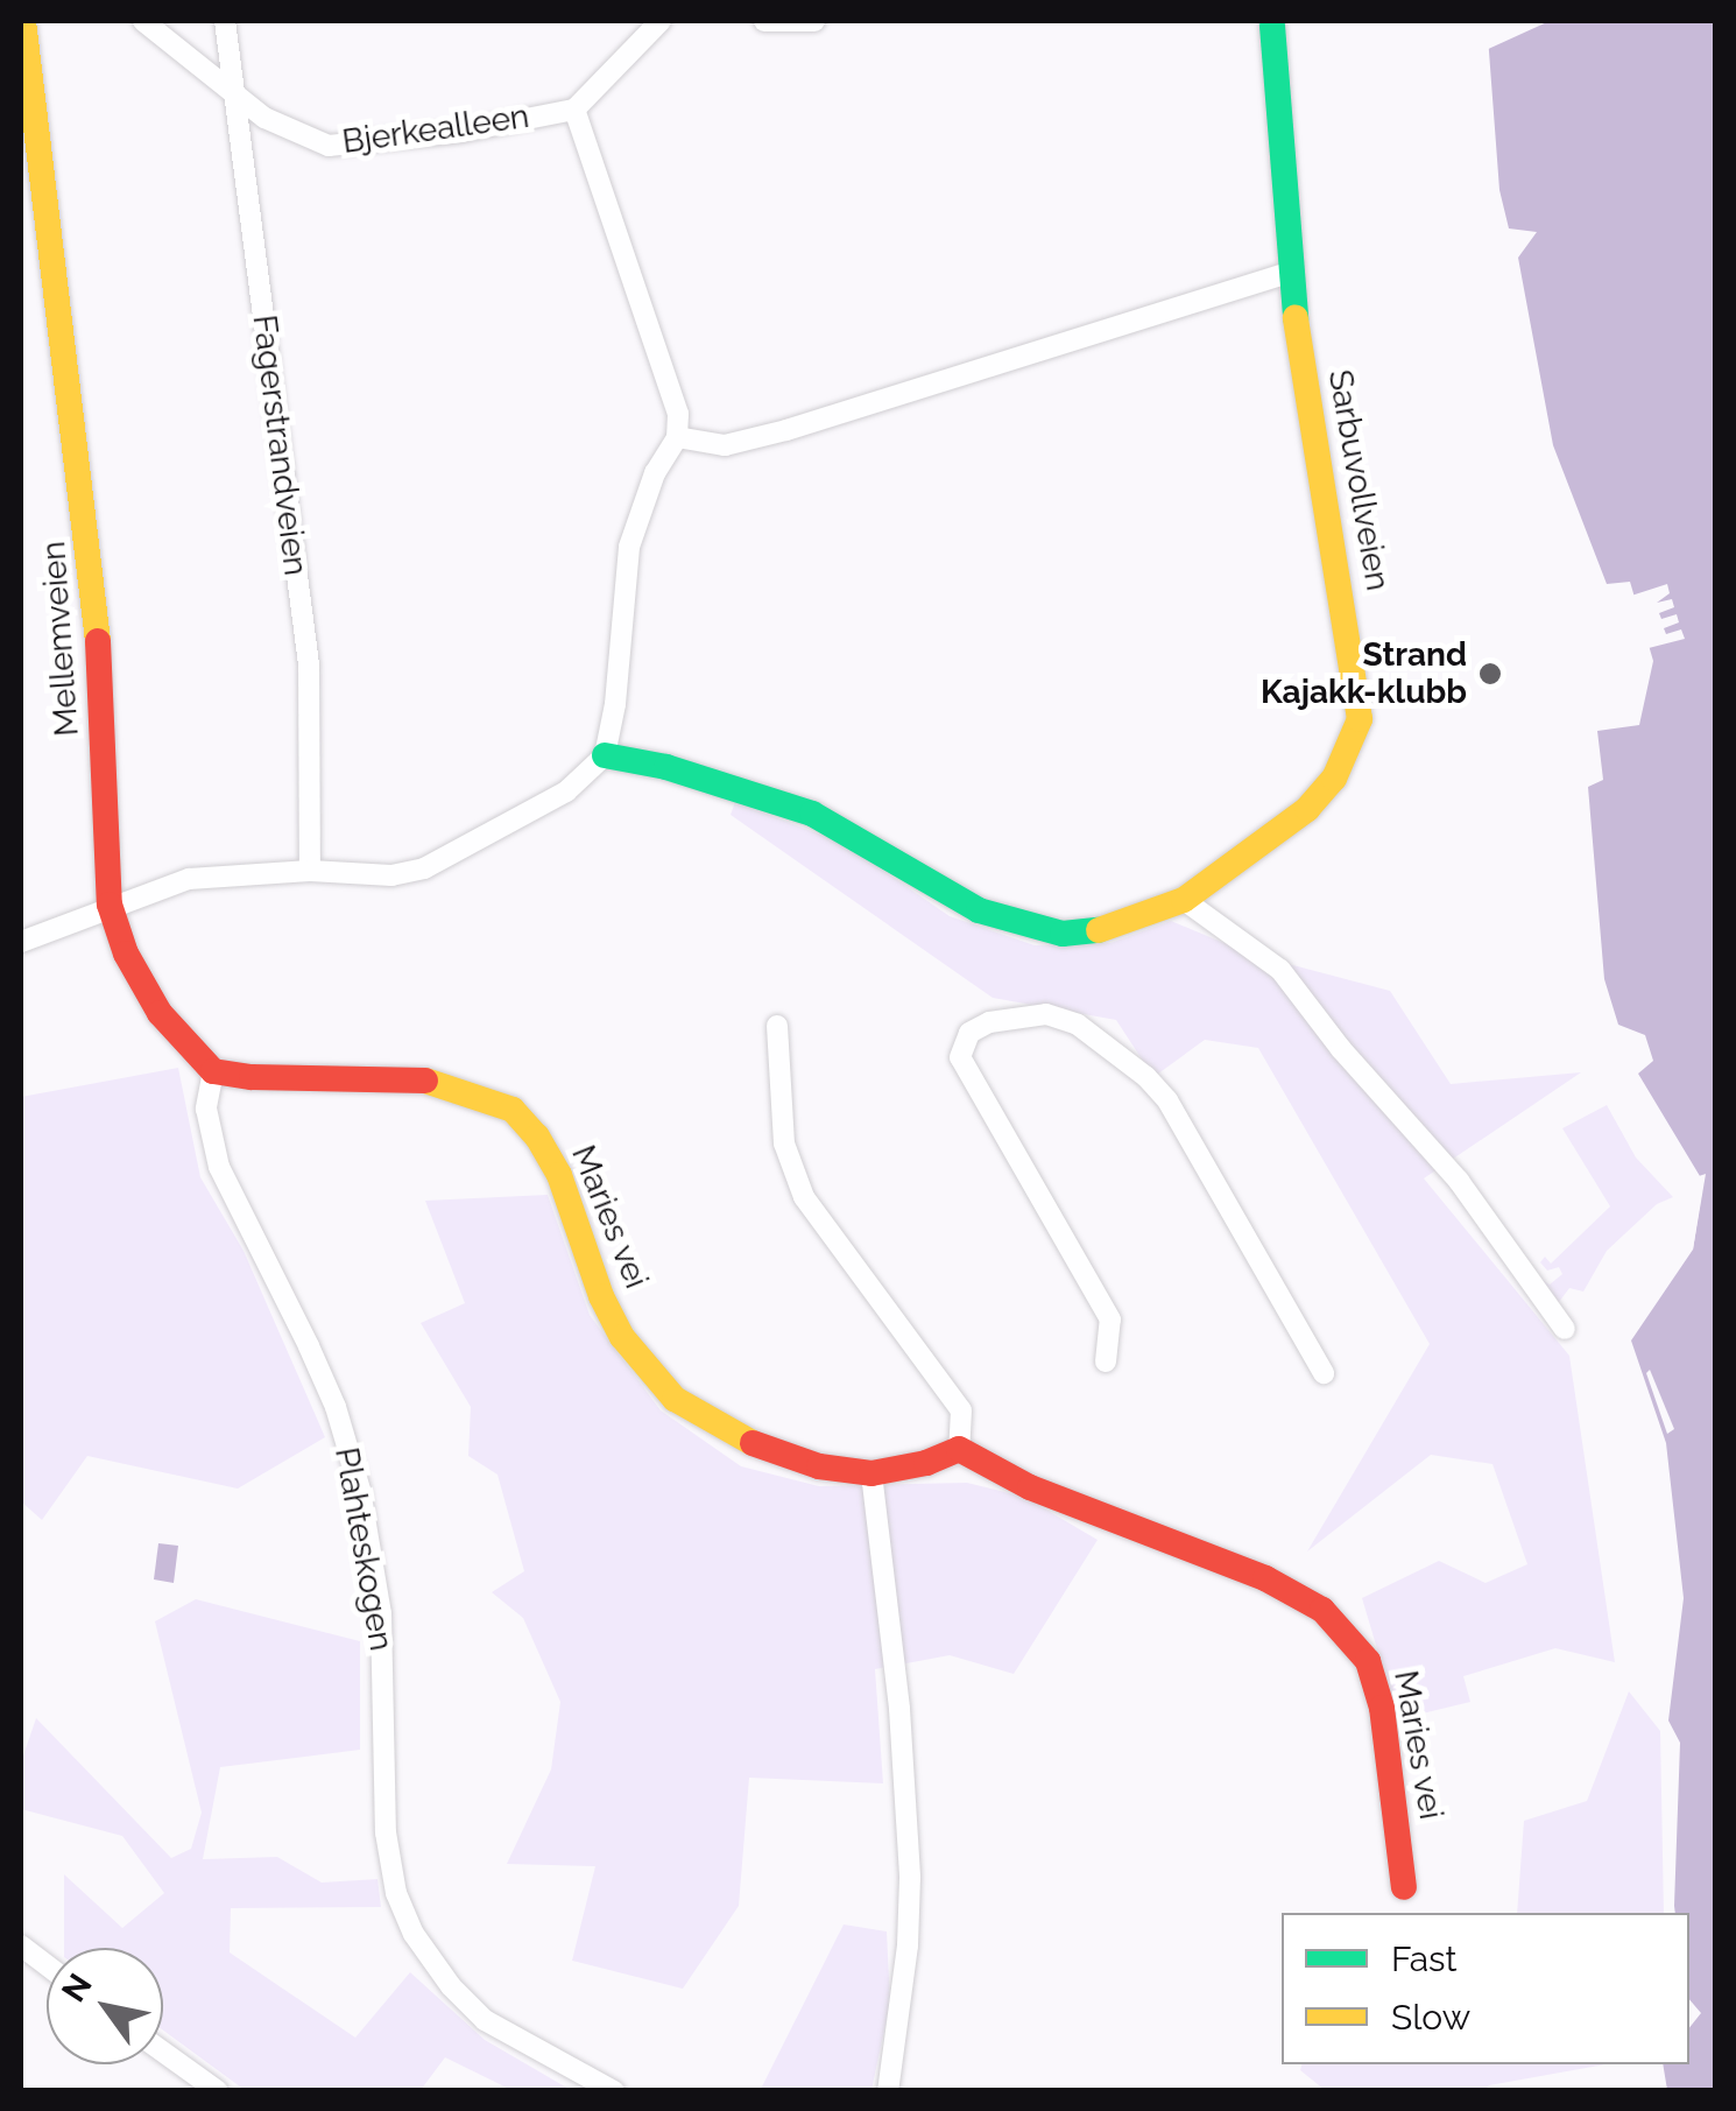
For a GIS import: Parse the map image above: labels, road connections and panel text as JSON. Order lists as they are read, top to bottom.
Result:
{
  "streets": {
    "street": [
      "Bjerkealleen",
      "Fagerstrandveien",
      "Sarbuvollveien",
      "Mellemveien",
      "Maries vei",
      "Plahteskogen"
    ]
  },
  "crossings": [
    ["Bjerkealleen", "Fagerstrandveien"],
    ["Maries vei", "Plahteskogen"]
  ],
  "places": ["Strand Kajakk-klubb"],
  "legend": ["Fast", "Slow"],
  "north": "top left"
}
